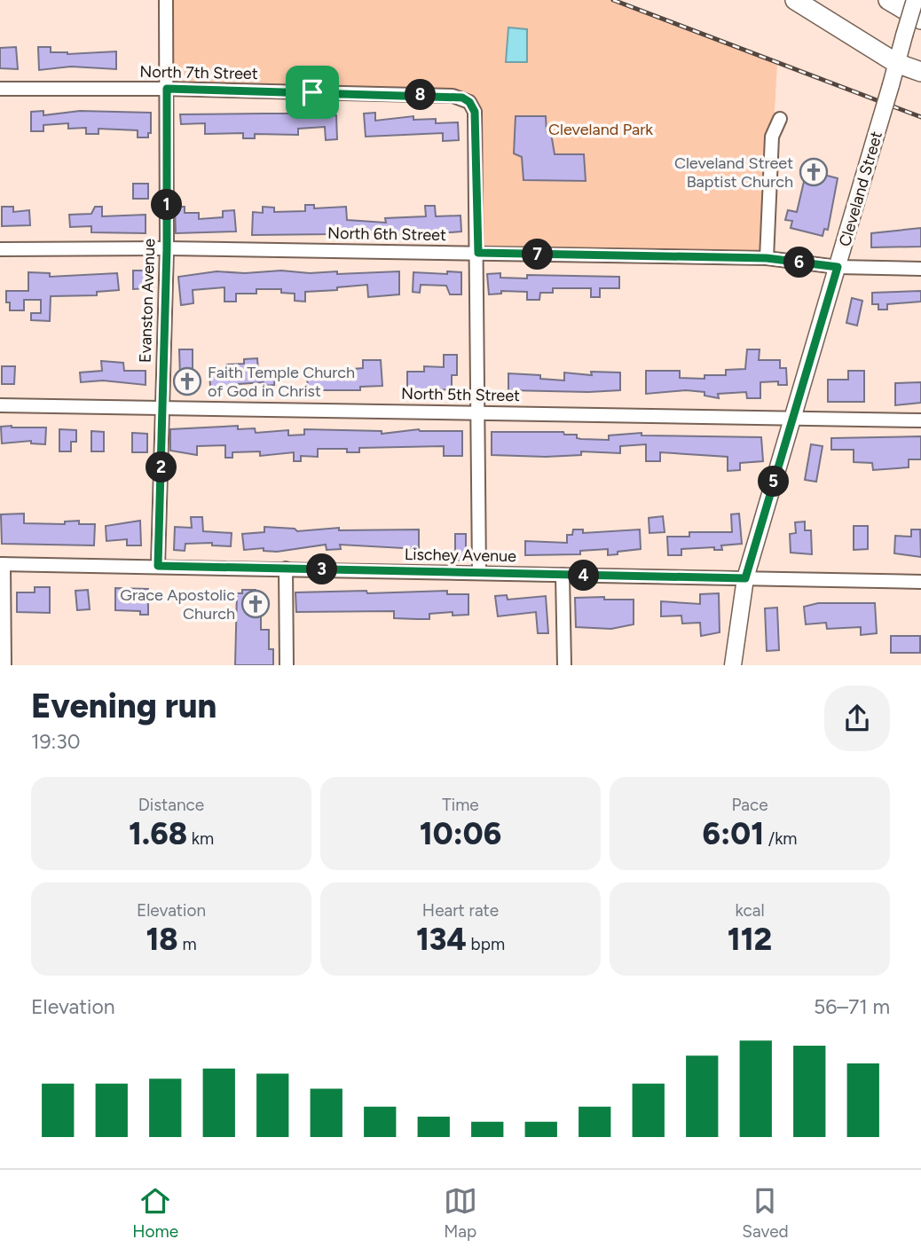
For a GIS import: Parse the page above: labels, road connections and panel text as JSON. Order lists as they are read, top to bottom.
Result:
{
  "streets": {
    "main road": ["Cleveland Street"],
    "street": [
      "North 7th Street",
      "North 6th Street",
      "Evanston Avenue",
      "North 5th Street",
      "Lischey Avenue"
    ]
  },
  "crossings": [
    ["North 7th Street", "North 6th Street"],
    ["North 7th Street", "Evanston Avenue"],
    ["Cleveland Street", "North 6th Street"],
    ["Cleveland Street", "North 5th Street"],
    ["Cleveland Street", "Lischey Avenue"],
    ["North 6th Street", "Evanston Avenue"],
    ["Evanston Avenue", "North 5th Street"],
    ["Evanston Avenue", "Lischey Avenue"]
  ],
  "parks": ["Cleveland Park"],
  "places": {
    "church": ["Cleveland Street Baptist Church", "Faith Temple Church of God in Christ", "Grace Apostolic Church"]
  },
  "page": {
    "pins": [
      "8",
      "1",
      "7",
      "6",
      "2",
      "5",
      "3",
      "4"
    ],
    "heading": ["Evening run", "19:30"],
    "stats": [
      ["Distance", "1.68 km"],
      ["Time", "10:06"],
      ["Pace", "6:01 /km"],
      ["Elevation", "18 m"],
      ["Heart rate", "134 bpm"],
      ["kcal", "112"]
    ],
    "chart": ["Elevation", "56–71 m"],
    "tabs": ["Home", "Map", "Saved"]
  }
}
